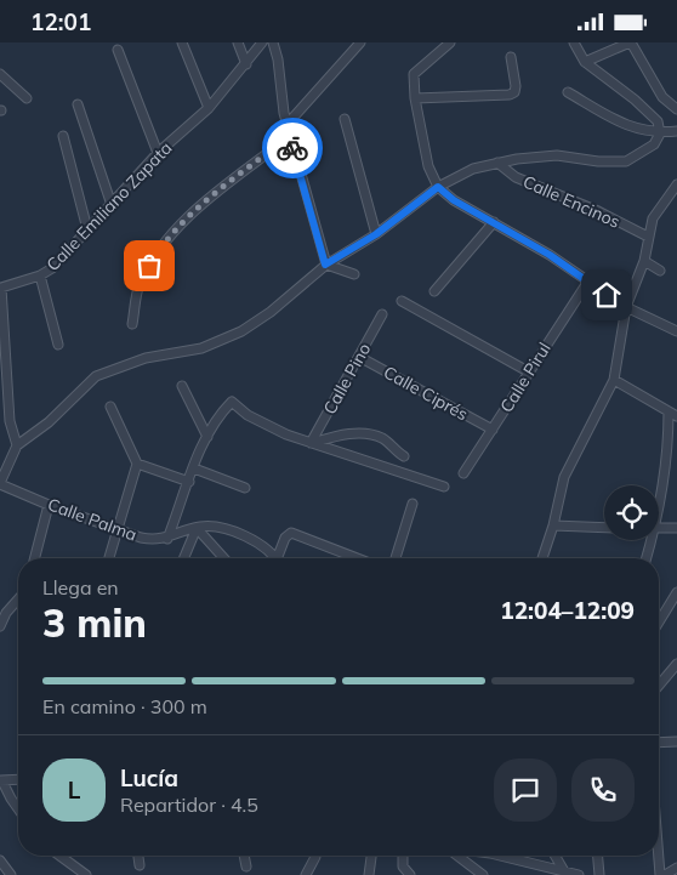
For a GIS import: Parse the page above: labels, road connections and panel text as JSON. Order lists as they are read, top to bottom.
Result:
{
  "streets": {
    "street": [
      "Calle Encinos",
      "Calle Emiliano Zapata",
      "Calle Pirul",
      "Calle Pino",
      "Calle Ciprés",
      "Calle Palma"
    ]
  },
  "crossings": [
    ["Calle Pirul", "Calle Ciprés"],
    ["Calle Pino", "Calle Ciprés"]
  ],
  "page": {
    "status": "12:01",
    "heading": ["3 min", "Llega en", "12:04–12:09"],
    "panel": ["Lucía", "Repartidor · 4.5"],
    "bar": "En camino · 300 m",
    "round": "L"
  }
}
